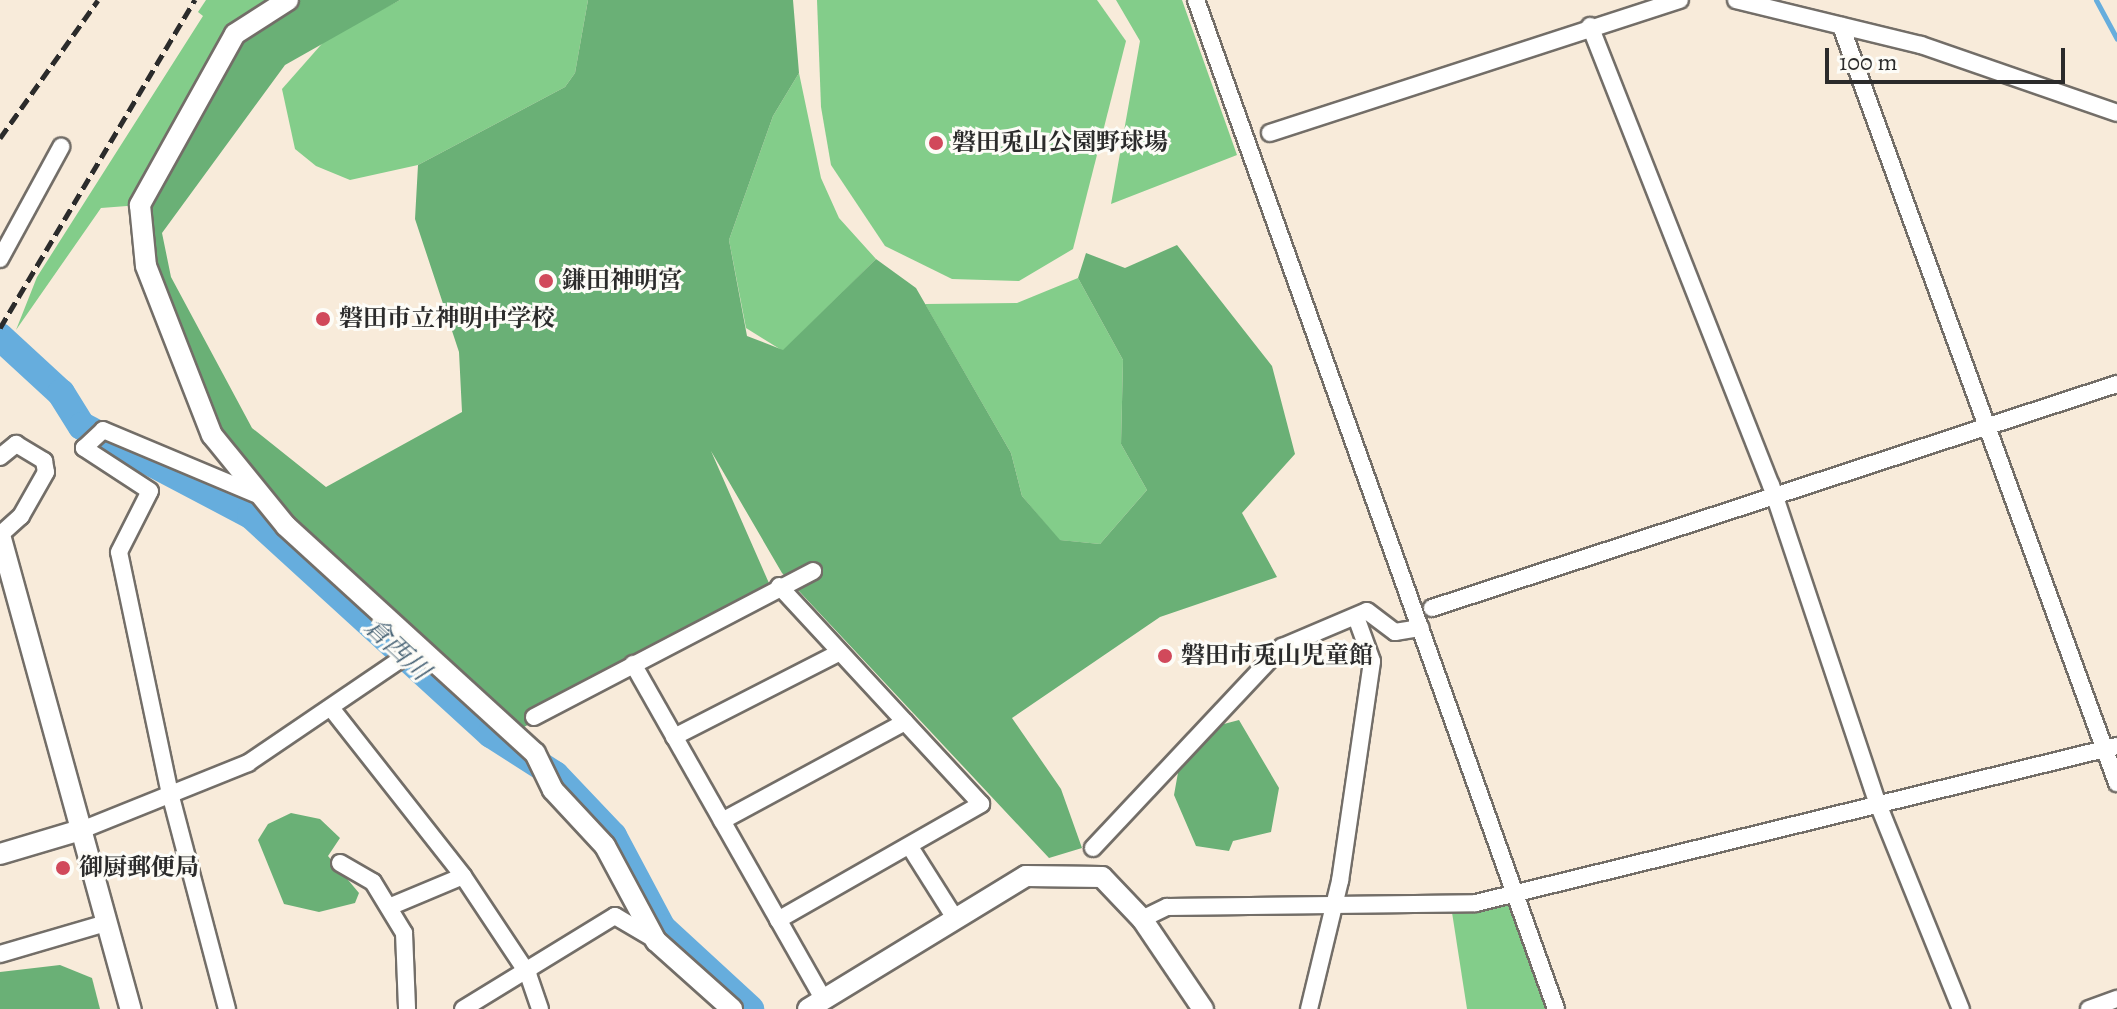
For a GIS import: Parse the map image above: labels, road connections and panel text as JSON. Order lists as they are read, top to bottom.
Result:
{
  "water": ["倉西川"],
  "places": [
    "磐田兎山公園野球場",
    "鎌田神明宮",
    "磐田市立神明中学校",
    "磐田市兎山児童館",
    "御厨郵便局"
  ],
  "scale_bar": "100 m"
}
